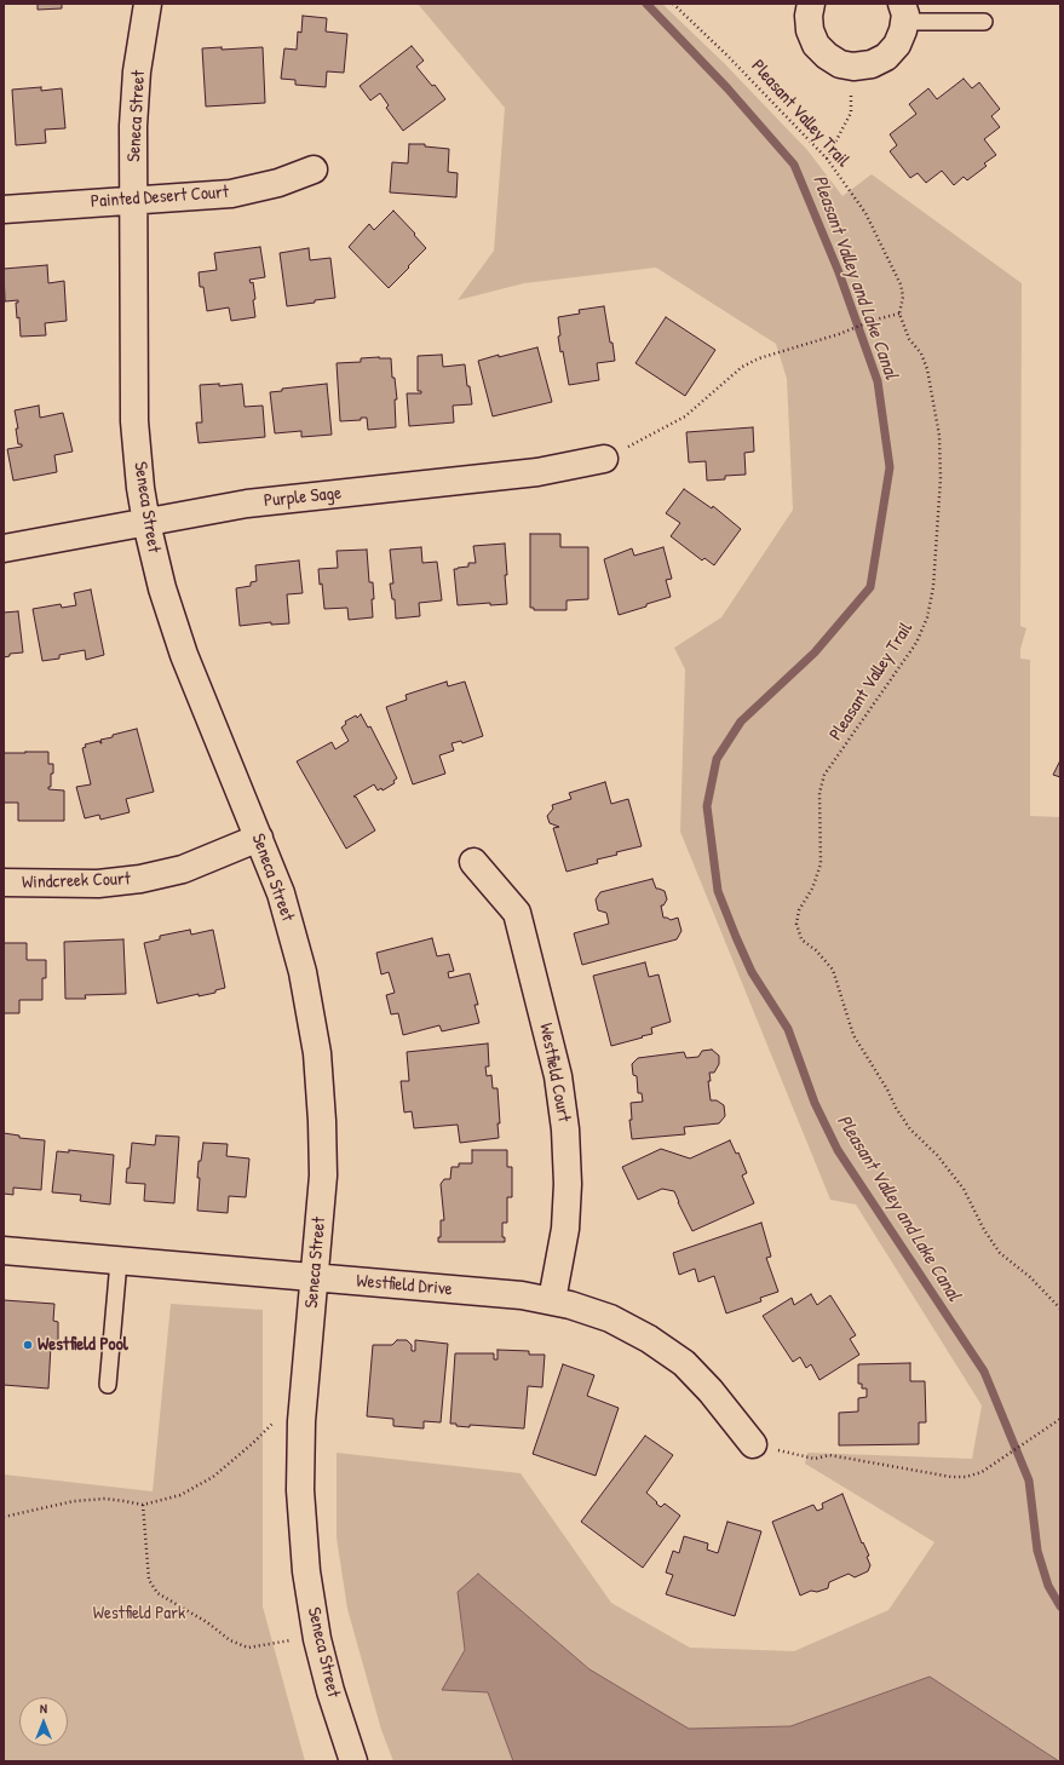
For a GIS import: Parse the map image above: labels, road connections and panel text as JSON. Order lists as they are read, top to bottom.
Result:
{
  "streets": {
    "street": [
      "Seneca Street",
      "Painted Desert Court",
      "Purple Sage",
      "Windcreek Court",
      "Westfield Court",
      "Westfield Drive"
    ],
    "path": ["Pleasant Valley Trail"]
  },
  "crossings": [
    ["Seneca Street", "Painted Desert Court"],
    ["Seneca Street", "Purple Sage"],
    ["Seneca Street", "Windcreek Court"],
    ["Seneca Street", "Westfield Drive"],
    ["Westfield Court", "Westfield Drive"]
  ],
  "water": ["Pleasant Valley and Lake Canal"],
  "parks": ["Westfield Park"],
  "places": ["Westfield Pool"],
  "north": "top"
}
